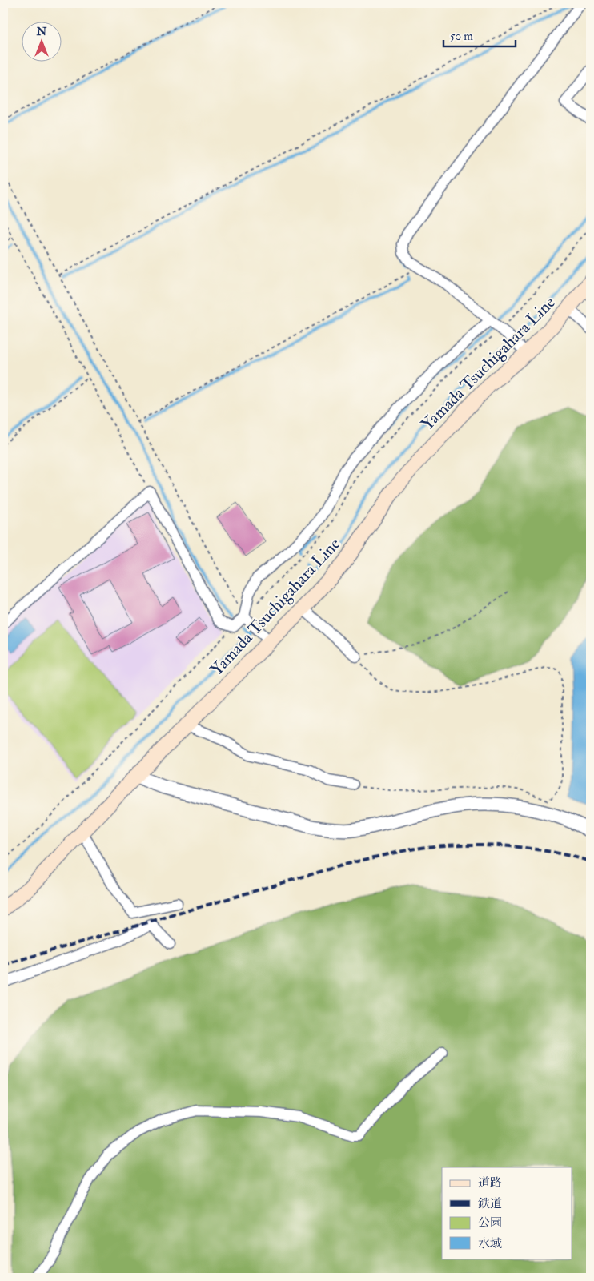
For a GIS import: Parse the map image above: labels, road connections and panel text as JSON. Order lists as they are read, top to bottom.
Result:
{
  "streets": {
    "main road": ["Yamada Tsuchigahara Line"]
  },
  "legend": [
    "道路",
    "鉄道",
    "公園",
    "水域"
  ],
  "scale_bar": "50 m",
  "north": "top"
}
